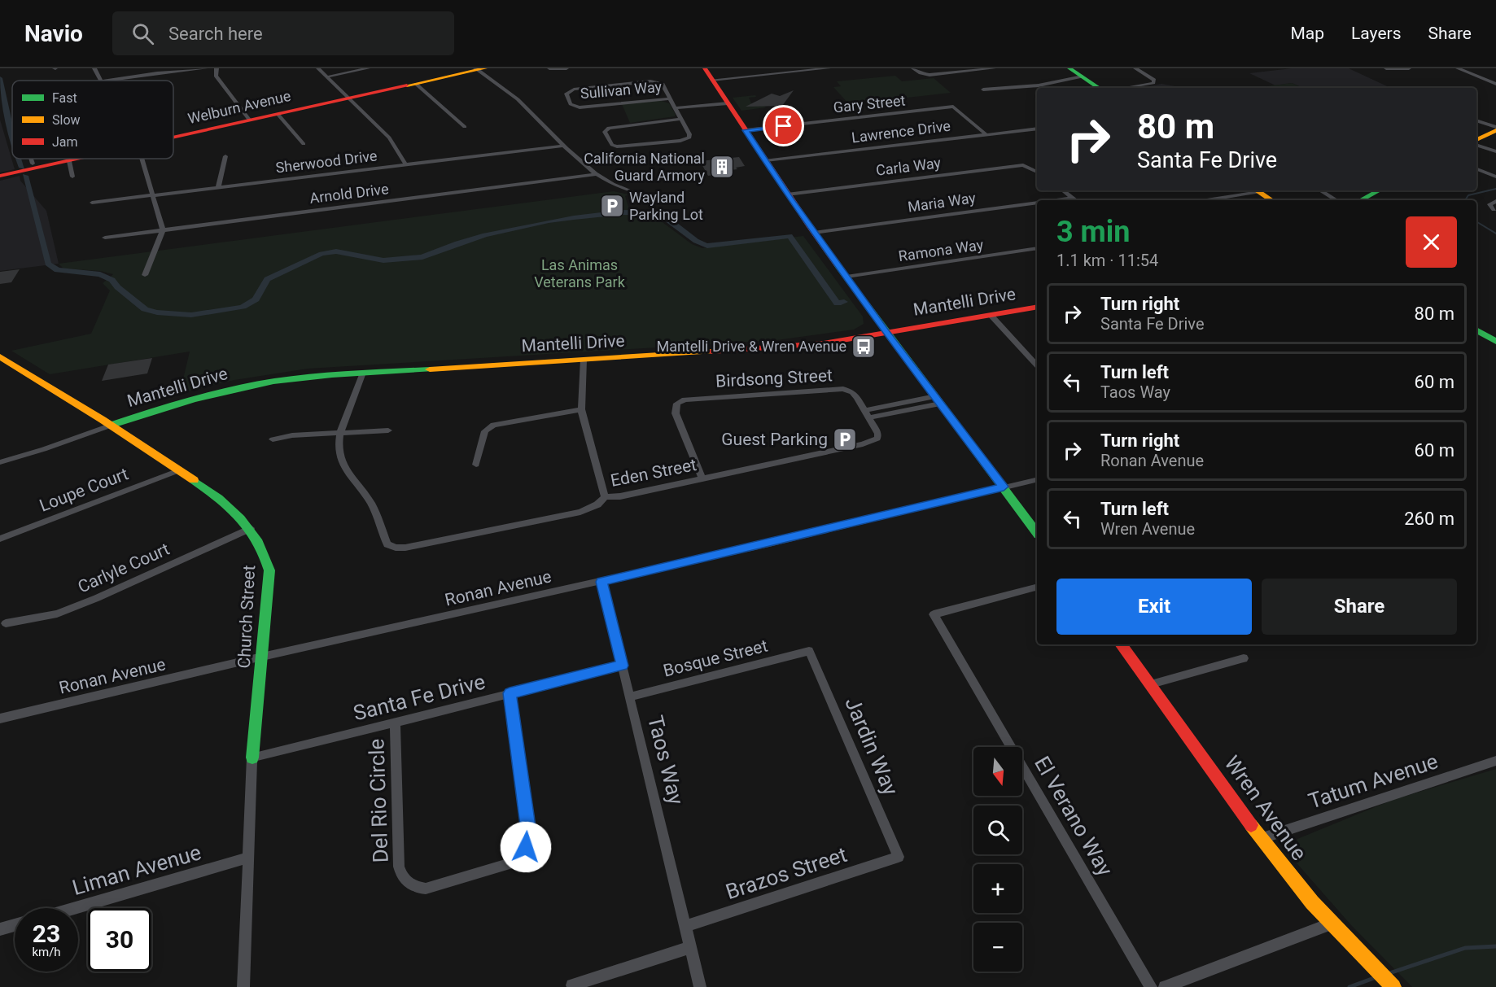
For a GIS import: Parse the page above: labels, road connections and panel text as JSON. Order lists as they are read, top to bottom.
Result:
{
  "streets": {
    "street": [
      "Sullivan Way",
      "Gary Street",
      "Welburn Avenue",
      "Lawrence Drive",
      "Sherwood Drive",
      "Carla Way",
      "Arnold Drive",
      "Maria Way",
      "Ramona Way",
      "Mantelli Drive",
      "Birdsong Street",
      "Eden Street",
      "Loupe Court",
      "Carlyle Court",
      "Ronan Avenue",
      "Church Street",
      "Bosque Street",
      "Santa Fe Drive",
      "Jardin Way",
      "Taos Way",
      "Tatum Avenue",
      "Del Rio Circle",
      "Wren Avenue",
      "El Verano Way",
      "Liman Avenue",
      "Brazos Street"
    ]
  },
  "crossings": [
    ["Gary Street", "Lawrence Drive"],
    ["Mantelli Drive", "Church Street"],
    ["Birdsong Street", "Eden Street"],
    ["Loupe Court", "Church Street"],
    ["Carlyle Court", "Church Street"],
    ["Ronan Avenue", "Church Street"],
    ["Ronan Avenue", "Taos Way"],
    ["Church Street", "Santa Fe Drive"],
    ["Church Street", "Liman Avenue"],
    ["Bosque Street", "Jardin Way"],
    ["Bosque Street", "Taos Way"],
    ["Santa Fe Drive", "Taos Way"],
    ["Santa Fe Drive", "Del Rio Circle"],
    ["Jardin Way", "Brazos Street"],
    ["Taos Way", "Brazos Street"],
    ["Tatum Avenue", "Wren Avenue"]
  ],
  "parks": ["Las Animas Veterans Park"],
  "places": {
    "building": ["California National Guard Armory"],
    "parking": ["Wayland Parking Lot", "Guest Parking"],
    "bus stop": ["Mantelli Drive & Wren Avenue"]
  },
  "legend": ["Fast", "Slow", "Jam"],
  "north": "bottom",
  "page": {
    "header": "Navio",
    "search": "Search here",
    "nav": ["Map", "Layers", "Share"],
    "turn": ["80 m", "Santa Fe Drive"],
    "heading": ["3 min", "1.1 km · 11:54"],
    "list": [
      {
        "name": "Turn right",
        "note": "Santa Fe Drive",
        "value": "80 m"
      },
      {
        "name": "Turn left",
        "note": "Taos Way",
        "value": "60 m"
      },
      {
        "name": "Turn right",
        "note": "Ronan Avenue",
        "value": "60 m"
      },
      {
        "name": "Turn left",
        "note": "Wren Avenue",
        "value": "260 m"
      }
    ],
    "buttons": ["Exit", "Share"],
    "map_buttons": ["+", "−"],
    "speed": "23 km/h",
    "limit": "30"
  }
}
